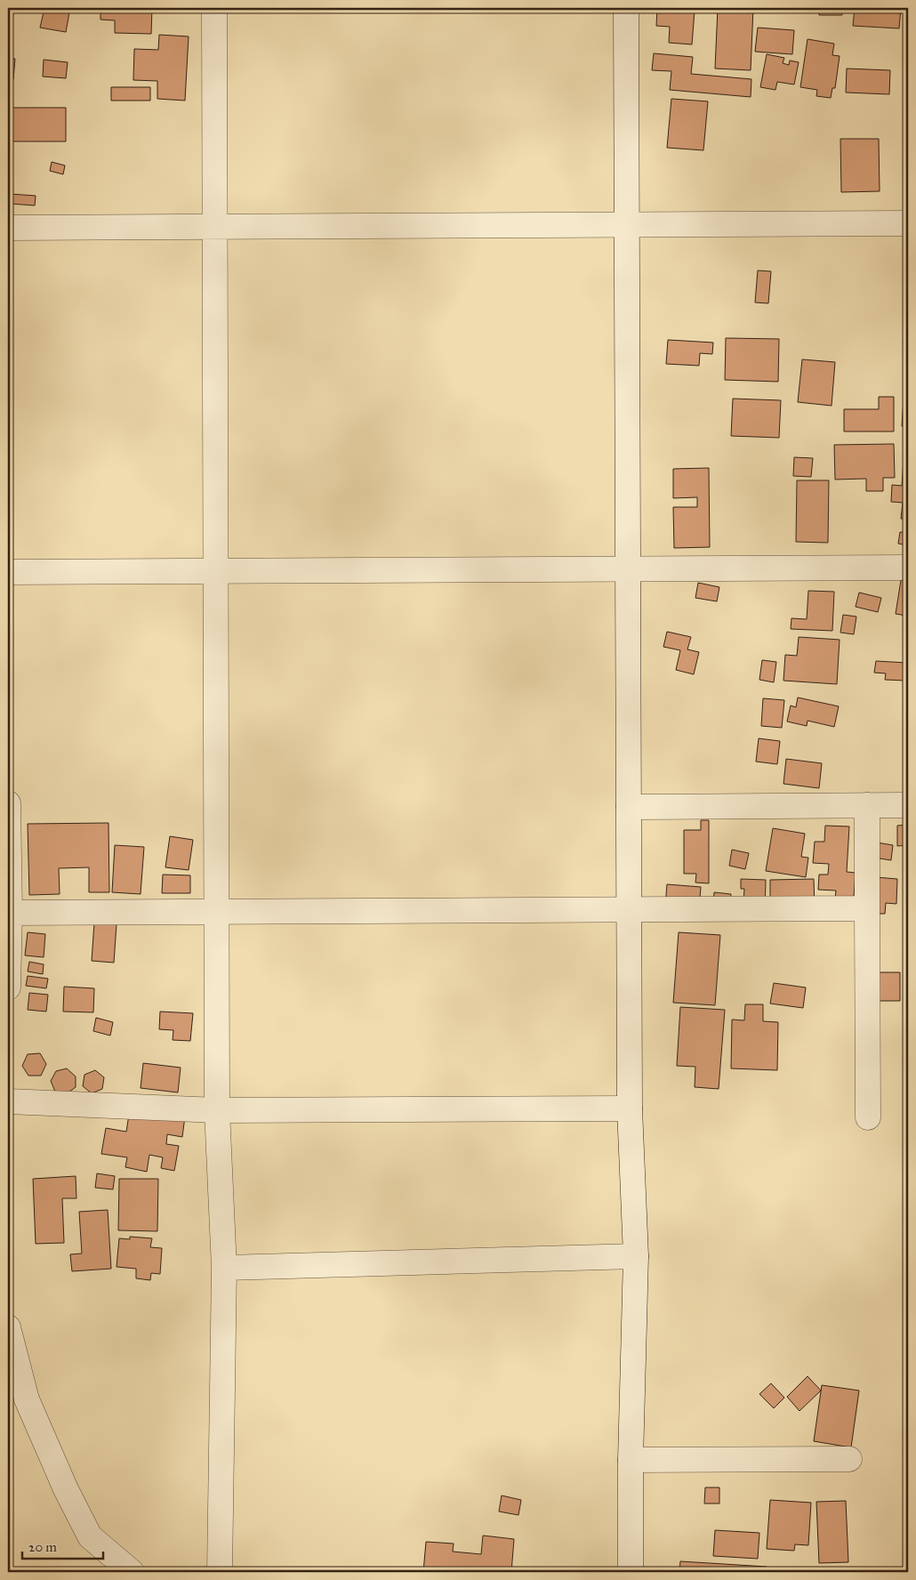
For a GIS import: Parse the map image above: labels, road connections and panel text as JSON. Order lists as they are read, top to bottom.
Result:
{
  "scale_bar": "20 m"
}
